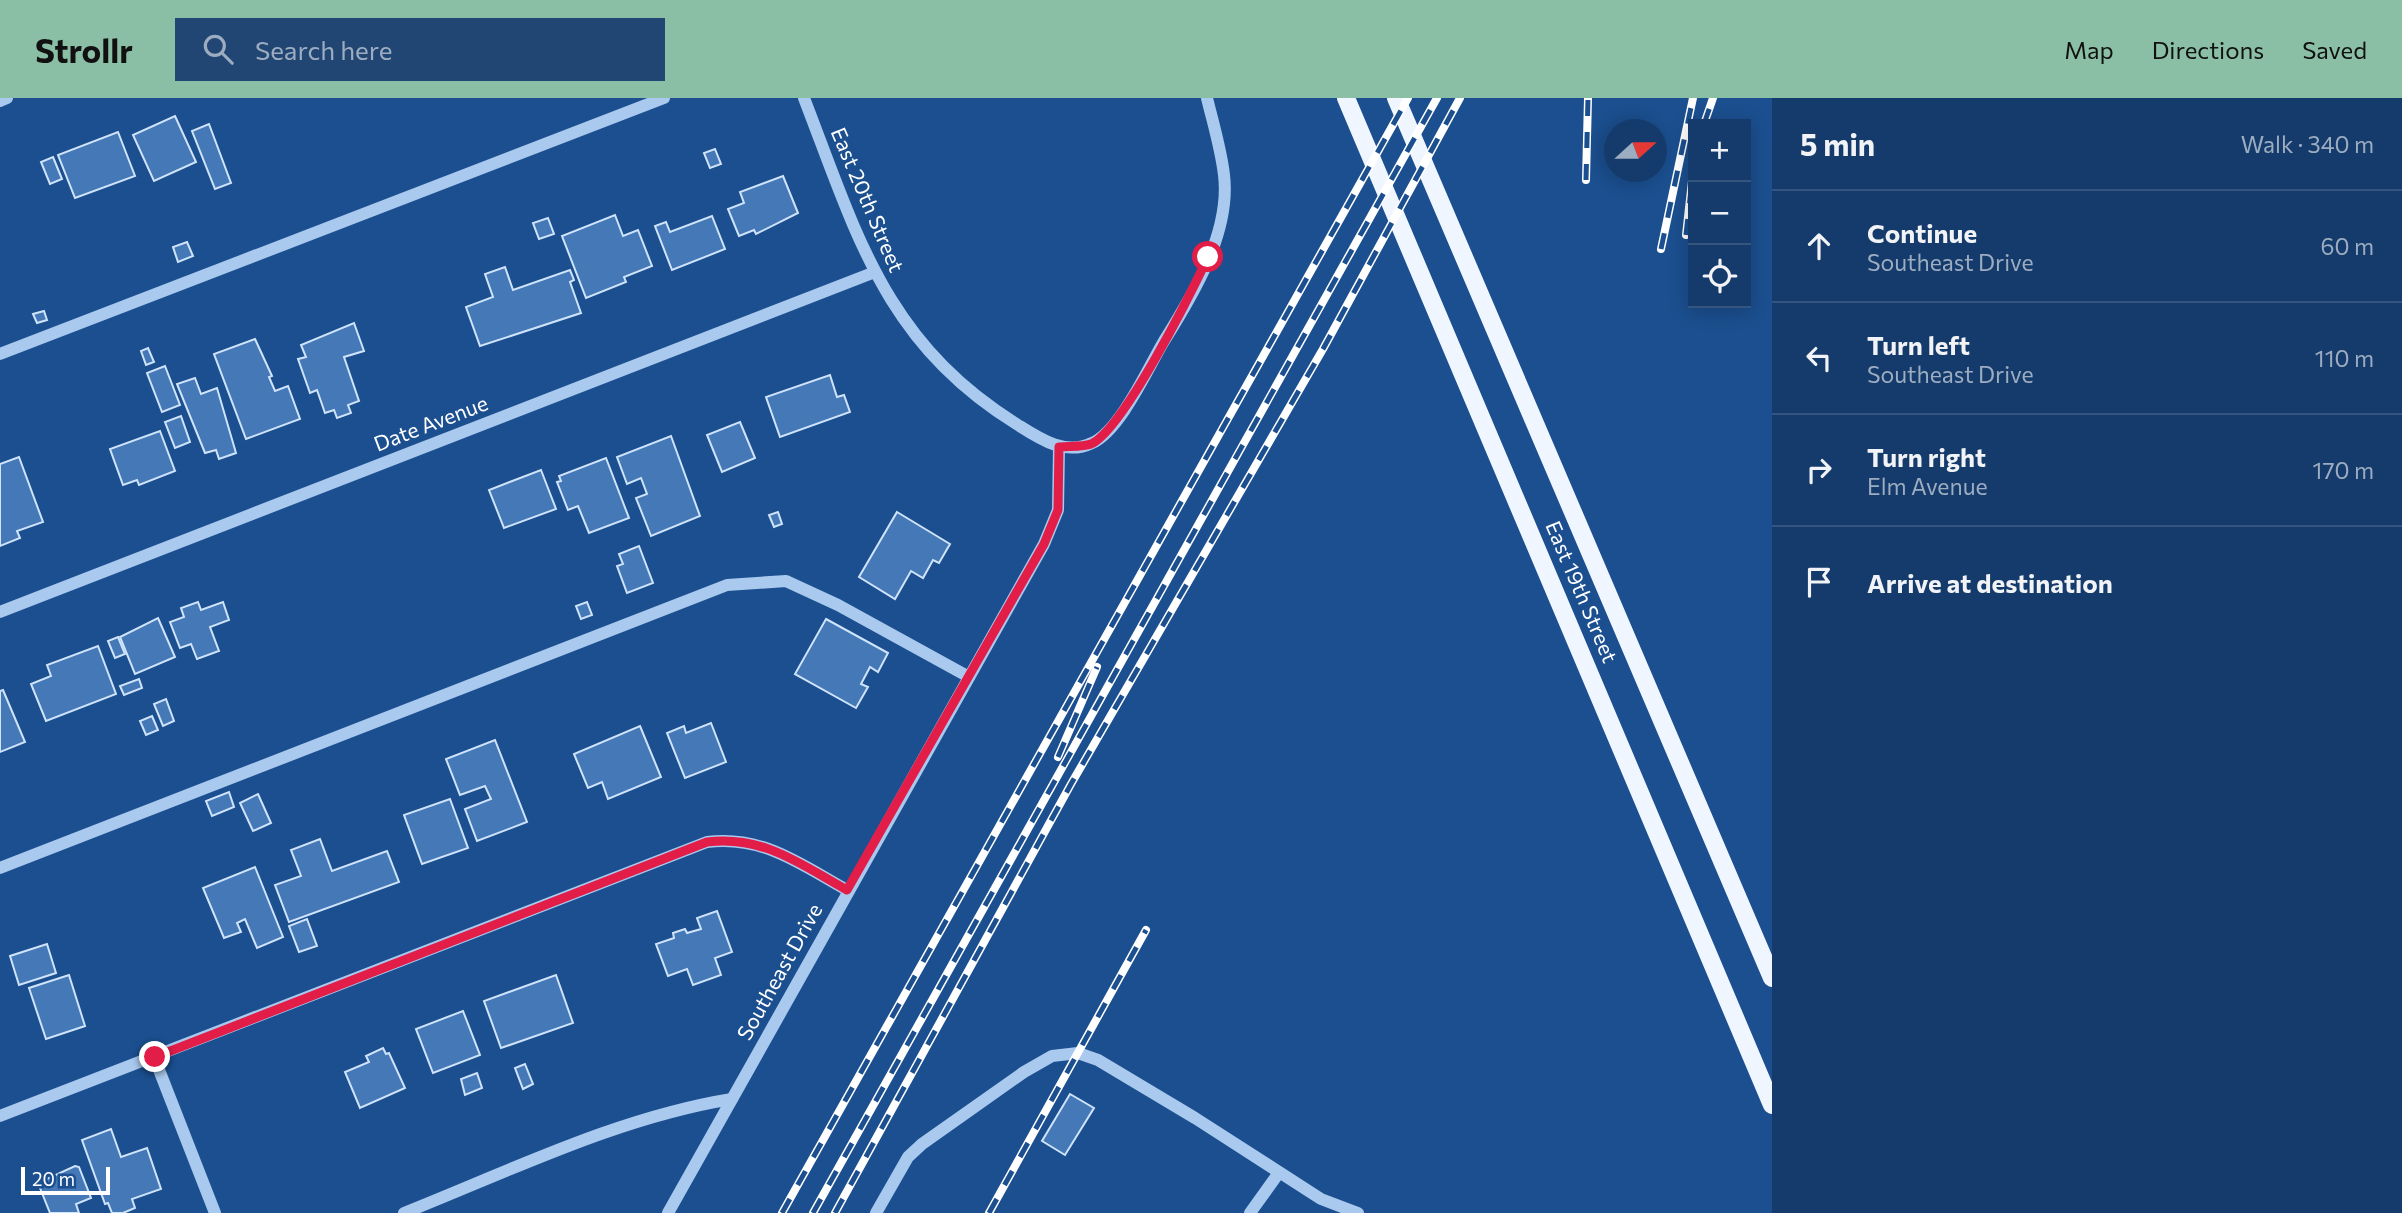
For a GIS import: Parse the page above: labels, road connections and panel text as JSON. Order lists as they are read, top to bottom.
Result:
{
  "streets": {
    "main road": ["East 19th Street"],
    "street": ["East 20th Street", "Date Avenue", "Southeast Drive"]
  },
  "crossings": [
    ["East 20th Street", "Date Avenue"],
    ["East 20th Street", "Southeast Drive"]
  ],
  "scale_bar": "20 m",
  "north": "right",
  "page": {
    "header": "Strollr",
    "search": "Search here",
    "nav": ["Map", "Directions", "Saved"],
    "heading": ["5 min", "Walk · 340 m"],
    "map_buttons": ["+", "−"],
    "list": [
      ["Continue", "Southeast Drive", "60 m"],
      ["Turn left", "Southeast Drive", "110 m"],
      ["Turn right", "Elm Avenue", "170 m"],
      "Arrive at destination"
    ],
    "scale": "20 m"
  }
}
